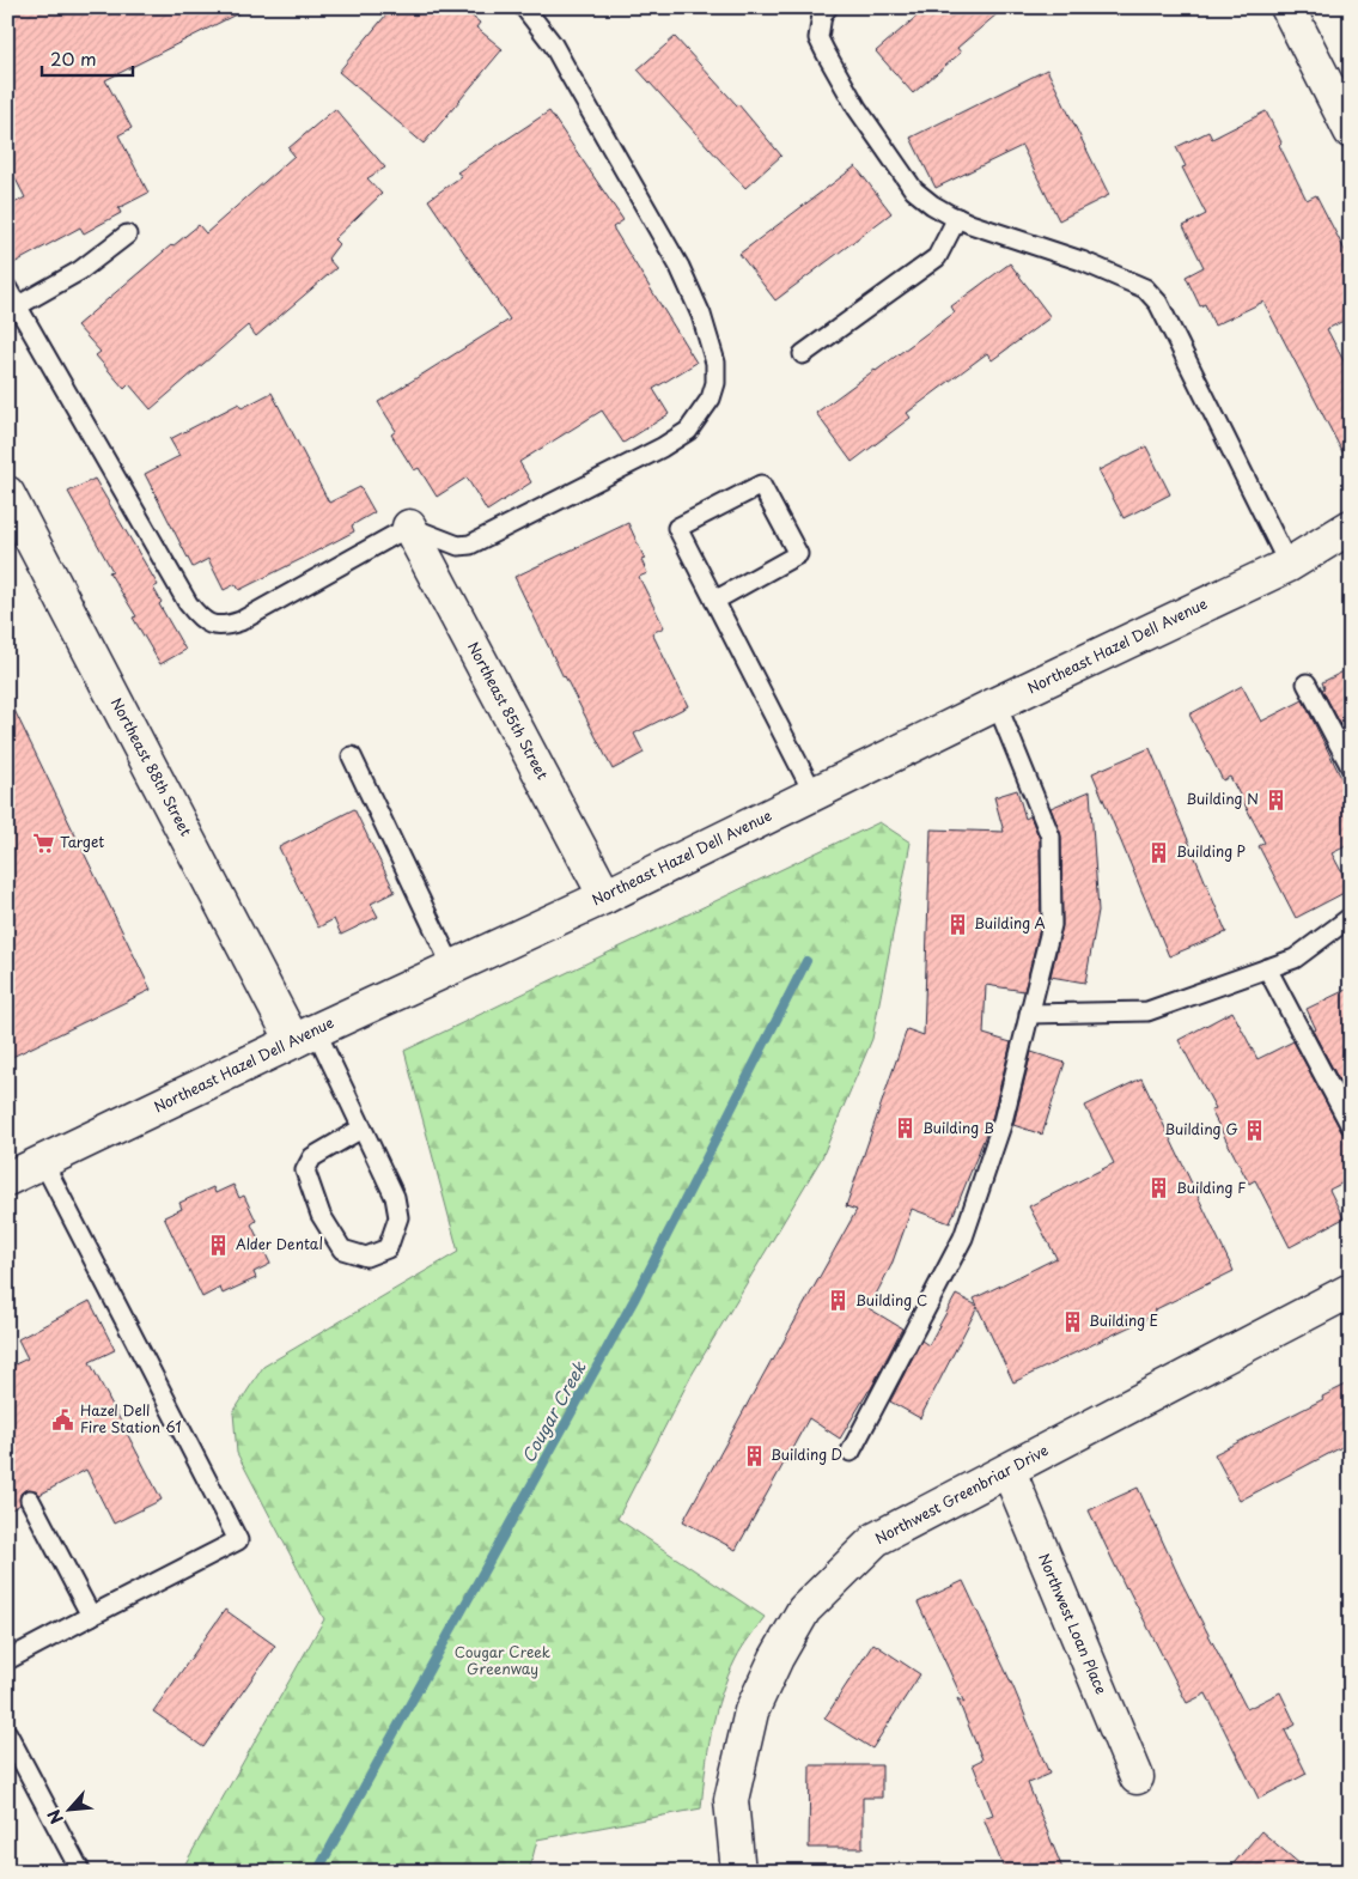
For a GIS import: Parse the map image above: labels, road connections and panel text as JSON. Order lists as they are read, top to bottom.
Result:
{
  "streets": {
    "street": [
      "Northeast Hazel Dell Avenue",
      "Northeast 85th Street",
      "Northeast 88th Street",
      "Northwest Greenbriar Drive",
      "Northwest Loan Place"
    ]
  },
  "crossings": [
    ["Northeast Hazel Dell Avenue", "Northeast 85th Street"],
    ["Northeast Hazel Dell Avenue", "Northeast 88th Street"],
    ["Northwest Greenbriar Drive", "Northwest Loan Place"]
  ],
  "water": ["Cougar Creek"],
  "parks": ["Cougar Creek Greenway"],
  "places": {
    "building": [
      "Building N",
      "Building P",
      "Building A",
      "Building B",
      "Building G",
      "Building F",
      "Alder Dental",
      "Building C",
      "Building E",
      "Building D"
    ],
    "supermarket": ["Target"],
    "public building": ["Hazel Dell Fire Station 61"]
  },
  "scale_bar": "20 m",
  "north": "bottom left"
}
